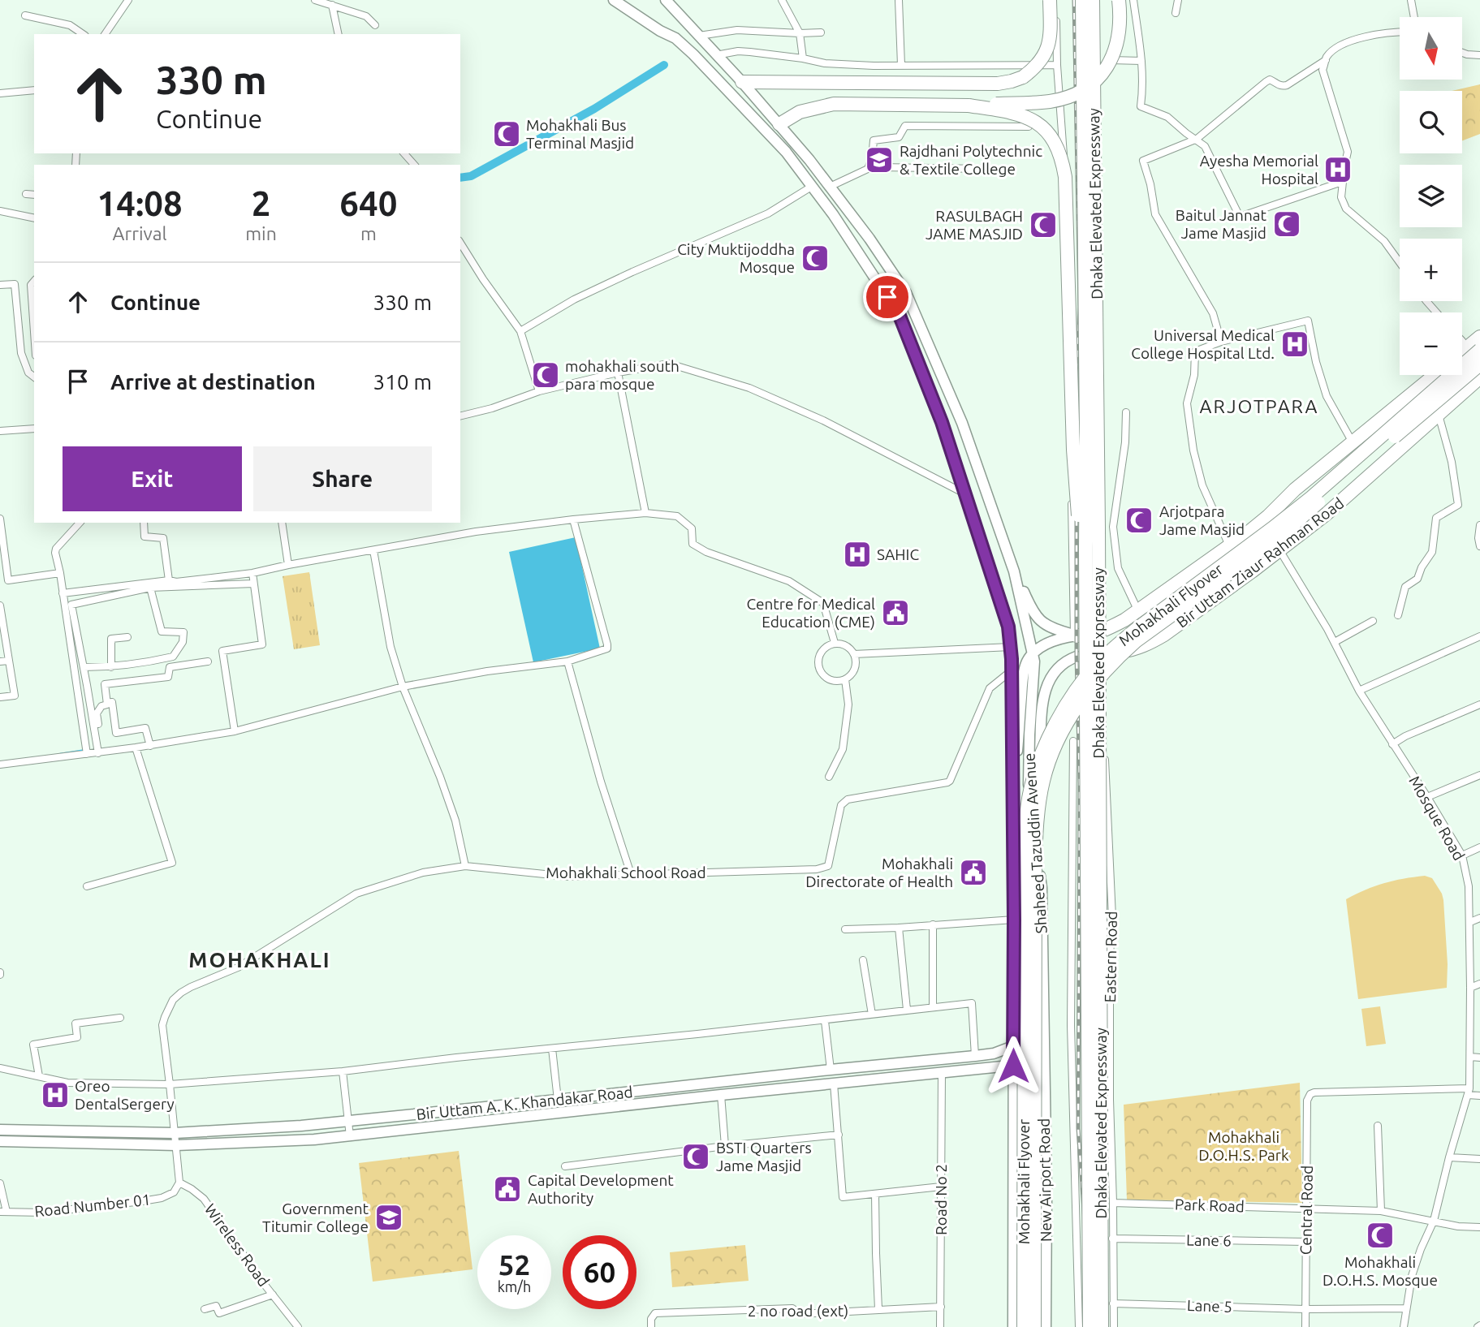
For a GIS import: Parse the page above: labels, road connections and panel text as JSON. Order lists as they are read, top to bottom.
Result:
{
  "streets": {
    "highway": ["Dhaka Elevated Expressway", "Bir Uttam Ziaur Rahman Road", "Mohakhali Flyover"],
    "main road": ["Shaheed Tazuddin Avenue", "Bir Uttam A. K. Khandakar Road", "New Airport Road"],
    "street": [
      "Mosque Road",
      "Mohakhali School Road",
      "Eastern Road",
      "Road No 2",
      "Road Number 01",
      "Park Road",
      "Central Road",
      "Lane 6",
      "Wireless Road",
      "Lane 5",
      "2 no road (ext)"
    ]
  },
  "crossings": [
    ["Bir Uttam Ziaur Rahman Road", "Mosque Road"],
    ["Bir Uttam Ziaur Rahman Road", "Shaheed Tazuddin Avenue"],
    ["Bir Uttam Ziaur Rahman Road", "Eastern Road"],
    ["Mosque Road", "Park Road"],
    ["Mosque Road", "Central Road"],
    ["Mosque Road", "Lane 5"],
    ["Shaheed Tazuddin Avenue", "Bir Uttam A. K. Khandakar Road"],
    ["Shaheed Tazuddin Avenue", "New Airport Road"],
    ["Mohakhali School Road", "Bir Uttam A. K. Khandakar Road"],
    ["Mohakhali School Road", "New Airport Road"],
    ["Eastern Road", "Park Road"],
    ["Eastern Road", "Lane 6"],
    ["Eastern Road", "Lane 5"],
    ["Bir Uttam A. K. Khandakar Road", "New Airport Road"],
    ["Bir Uttam A. K. Khandakar Road", "Road No 2"],
    ["Road No 2", "2 no road (ext)"],
    ["Road Number 01", "Wireless Road"],
    ["Park Road", "Central Road"],
    ["Central Road", "Lane 6"],
    ["Central Road", "Lane 5"]
  ],
  "districts": ["ARJOTPARA", "MOHAKHALI"],
  "parks": ["Mohakhali D.O.H.S. Park"],
  "places": {
    "mosque": [
      "Mohakhali Bus Terminal Masjid",
      "Baitul Jannat Jame Masjid",
      "RASULBAGH JAME MASJID",
      "City Muktijoddha Mosque",
      "mohakhali south para mosque",
      "Arjotpara Jame Masjid",
      "BSTI Quarters Jame Masjid",
      "Mohakhali D.O.H.S. Mosque"
    ],
    "school or university": ["Rajdhani Polytechnic & Textile College", "Government Titumir College"],
    "hospital": [
      "Ayesha Memorial Hospital",
      "Universal Medical College Hospital Ltd.",
      "SAHIC",
      "Oreo DentalSergery"
    ],
    "public building": ["Centre for Medical Education (CME)", "Mohakhali Directorate of Health", "Capital Development Authority"]
  },
  "north": "bottom",
  "page": {
    "map_buttons": ["+", "−"],
    "turn": ["330 m", "Continue"],
    "eta": [
      "14:08",
      "Arrival",
      "2",
      "min",
      "640",
      "m"
    ],
    "list": [
      {
        "name": "Continue",
        "value": "330 m"
      },
      {
        "name": "Arrive at destination",
        "value": "310 m"
      }
    ],
    "buttons": ["Exit", "Share"],
    "speed": "52 km/h",
    "limit": "60"
  }
}
